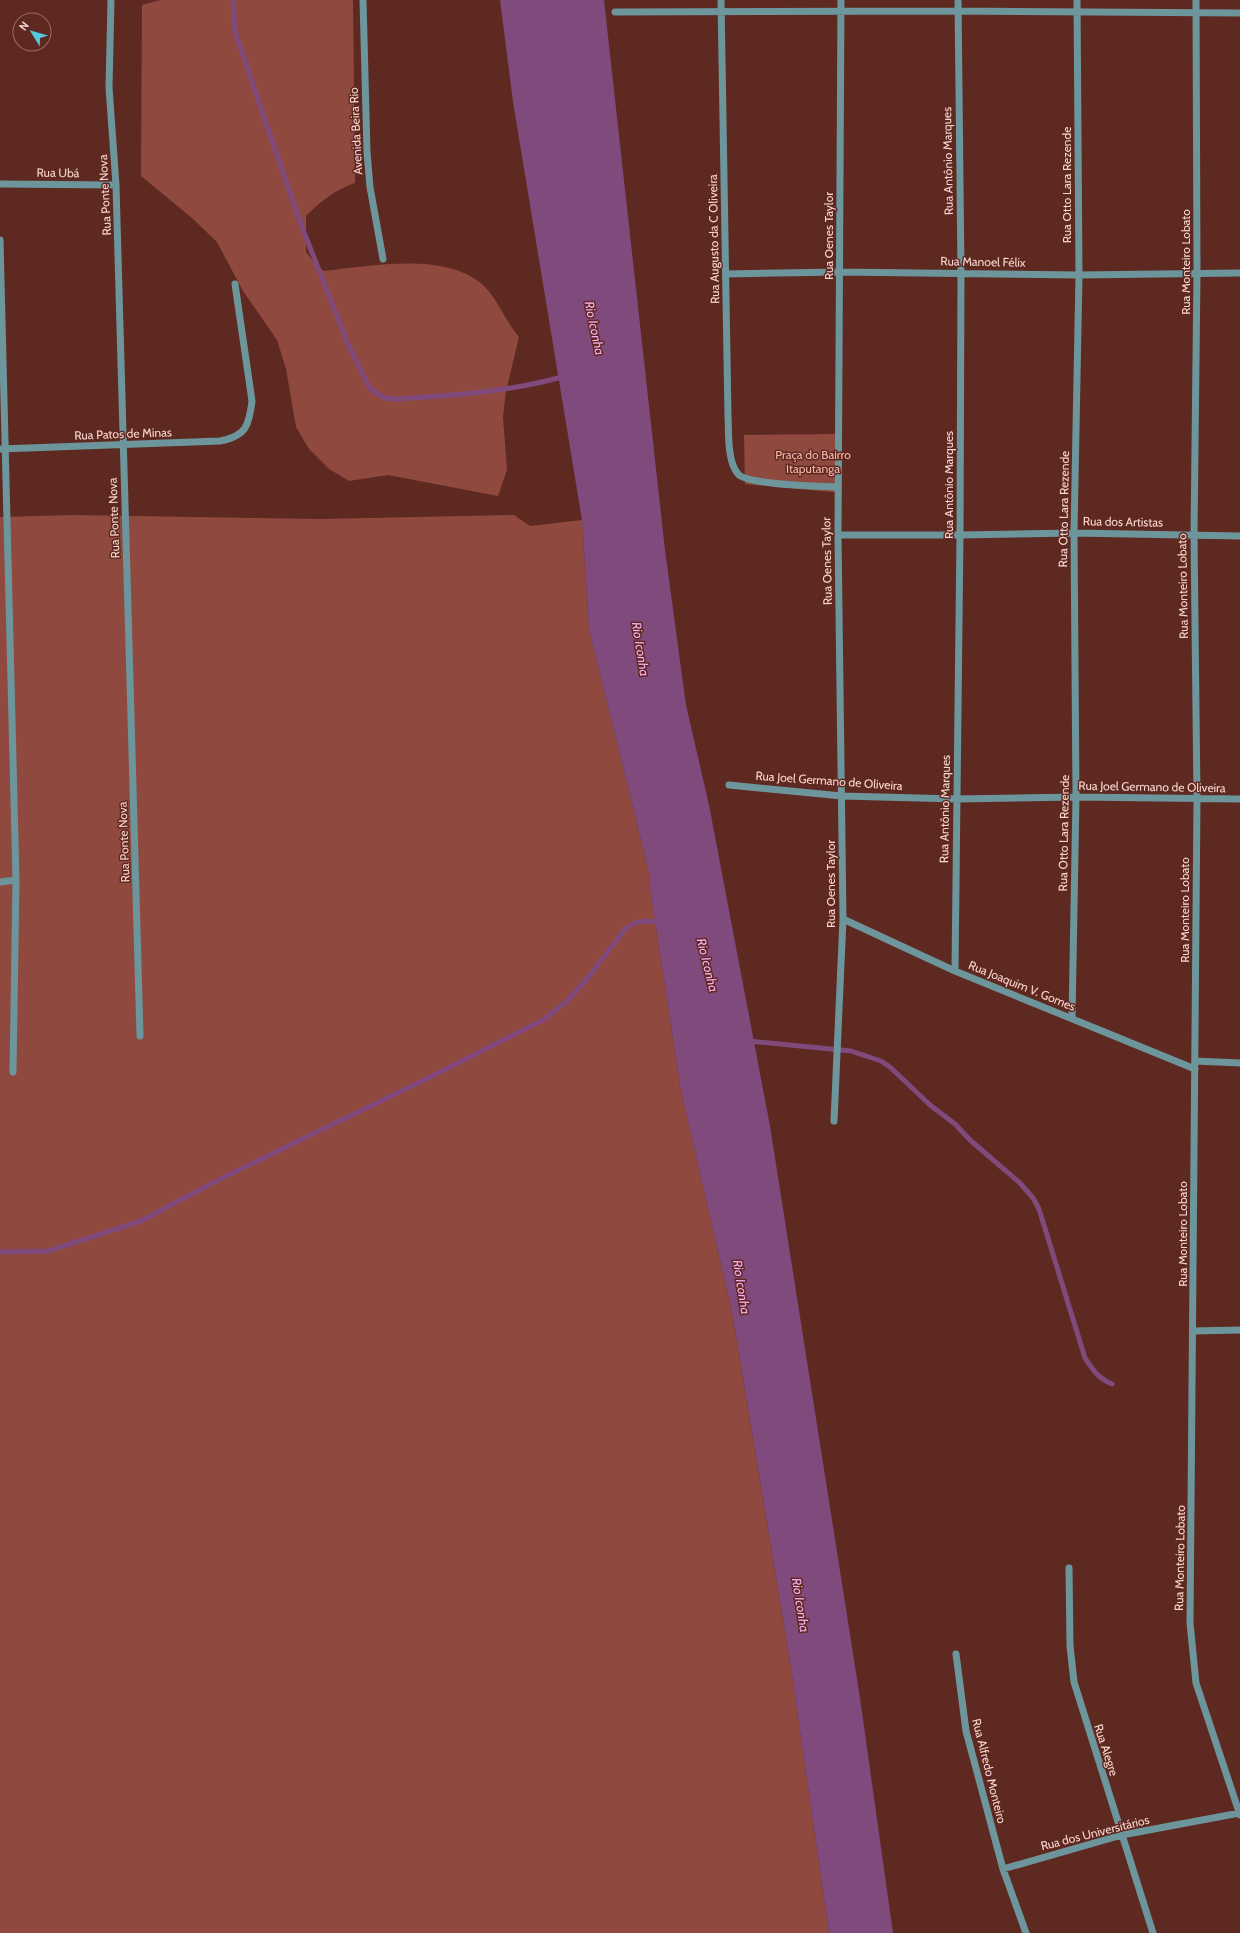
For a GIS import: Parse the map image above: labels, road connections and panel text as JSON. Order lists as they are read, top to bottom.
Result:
{
  "streets": {
    "street": [
      "Avenida Beira Rio",
      "Rua Antônio Marques",
      "Rua Ubá",
      "Rua Otto Lara Rezende",
      "Rua Ponte Nova",
      "Rua Oenes Taylor",
      "Rua Augusto da C Oliveira",
      "Rua Manoel Félix",
      "Rua Monteiro Lobato",
      "Rua Patos de Minas",
      "Rua dos Artistas",
      "Rua Joel Germano de Oliveira",
      "Rua Joaquim V. Gomes",
      "Rua Alegre",
      "Rua Alfredo Monteiro",
      "Rua dos Universitários"
    ]
  },
  "crossings": [
    ["Rua Antônio Marques", "Rua Manoel Félix"],
    ["Rua Antônio Marques", "Rua dos Artistas"],
    ["Rua Antônio Marques", "Rua Joel Germano de Oliveira"],
    ["Rua Antônio Marques", "Rua Joaquim V. Gomes"],
    ["Rua Ubá", "Rua Ponte Nova"],
    ["Rua Otto Lara Rezende", "Rua Manoel Félix"],
    ["Rua Otto Lara Rezende", "Rua dos Artistas"],
    ["Rua Otto Lara Rezende", "Rua Joel Germano de Oliveira"],
    ["Rua Otto Lara Rezende", "Rua Joaquim V. Gomes"],
    ["Rua Ponte Nova", "Rua Patos de Minas"],
    ["Rua Oenes Taylor", "Rua Augusto da C Oliveira"],
    ["Rua Oenes Taylor", "Rua Manoel Félix"],
    ["Rua Oenes Taylor", "Rua dos Artistas"],
    ["Rua Oenes Taylor", "Rua Joel Germano de Oliveira"],
    ["Rua Oenes Taylor", "Rua Joaquim V. Gomes"],
    ["Rua Augusto da C Oliveira", "Rua Manoel Félix"],
    ["Rua Manoel Félix", "Rua Monteiro Lobato"],
    ["Rua Monteiro Lobato", "Rua dos Artistas"],
    ["Rua Monteiro Lobato", "Rua Joel Germano de Oliveira"],
    ["Rua Monteiro Lobato", "Rua Joaquim V. Gomes"],
    ["Rua Monteiro Lobato", "Rua dos Universitários"],
    ["Rua Alegre", "Rua dos Universitários"],
    ["Rua Alfredo Monteiro", "Rua dos Universitários"]
  ],
  "water": ["Rio Iconha"],
  "parks": ["Praça do Bairro Itaputanga"],
  "north": "top left"
}
